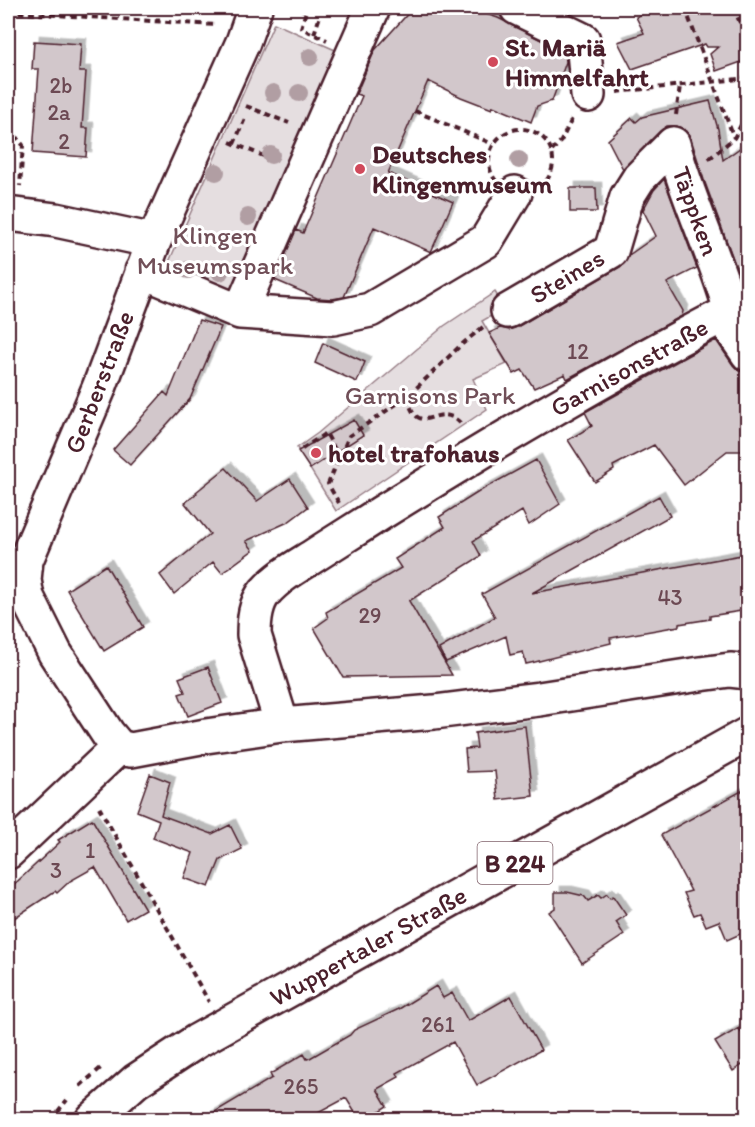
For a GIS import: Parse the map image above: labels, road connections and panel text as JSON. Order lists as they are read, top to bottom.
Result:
{
  "streets": {
    "street": [
      "Täppken",
      "Steines",
      "Garnisonstraße",
      "Gerberstraße",
      "B 224",
      "Wuppertaler Straße"
    ]
  },
  "crossings": [
    ["Täppken", "Steines"],
    ["Täppken", "Garnisonstraße"]
  ],
  "parks": ["Klingen Museumspark", "Garnisons Park"],
  "places": ["St. Mariä Himmelfahrt", "Deutsches Klingenmuseum", "hotel trafohaus"],
  "house_numbers": [
    "2b",
    "2a",
    "2",
    "12",
    "43",
    "29",
    "1",
    "3",
    "261",
    "265"
  ]
}
